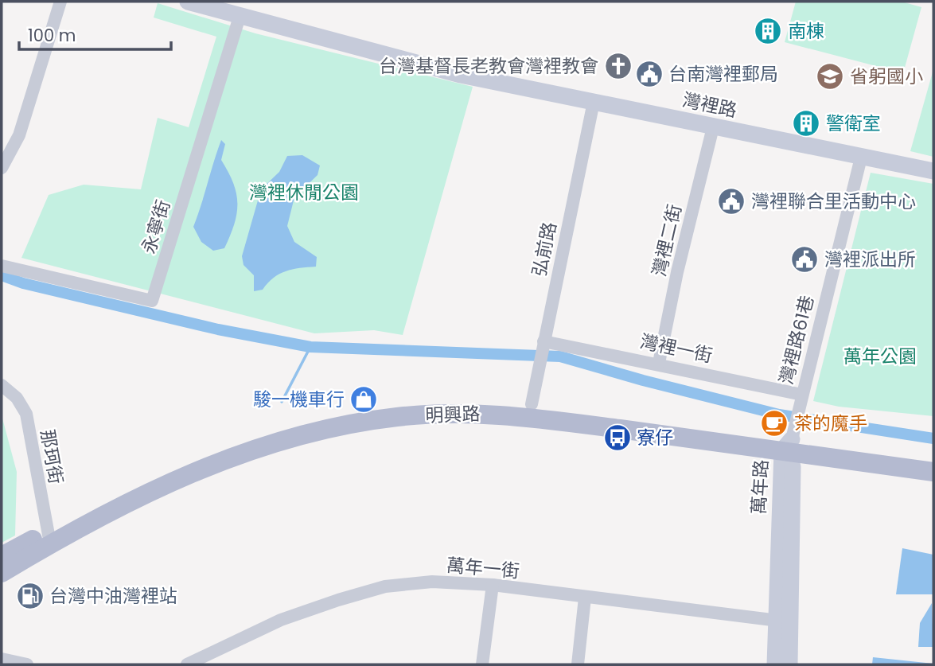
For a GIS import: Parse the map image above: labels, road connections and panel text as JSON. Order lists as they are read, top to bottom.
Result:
{
  "streets": {
    "main road": ["明興路"],
    "street": [
      "灣裡路",
      "永寧街",
      "灣裡二街",
      "弘前路",
      "灣裡路61巷",
      "灣裡一街",
      "那珂街",
      "萬年路",
      "萬年一街"
    ]
  },
  "crossings": [
    ["灣裡路", "永寧街"],
    ["灣裡路", "灣裡二街"],
    ["灣裡路", "弘前路"],
    ["灣裡路", "灣裡路61巷"],
    ["灣裡二街", "灣裡一街"],
    ["弘前路", "灣裡一街"],
    ["弘前路", "明興路"],
    ["灣裡路61巷", "灣裡一街"],
    ["灣裡路61巷", "明興路"],
    ["灣裡路61巷", "萬年路"],
    ["明興路", "那珂街"],
    ["明興路", "萬年路"],
    ["萬年路", "萬年一街"]
  ],
  "parks": ["灣裡休閒公園", "萬年公園"],
  "places": {
    "building": ["南棟", "警衛室"],
    "church": ["台灣基督長老教會灣裡教會"],
    "public building": ["台南灣裡郵局", "灣裡聯合里活動中心", "灣裡派出所"],
    "school or university": ["省躬國小"],
    "shop": ["駿一機車行"],
    "cafe": ["茶的魔手"],
    "bus stop": ["寮仔"],
    "fuel station": ["台灣中油灣裡站"]
  },
  "scale_bar": "100 m"
}
